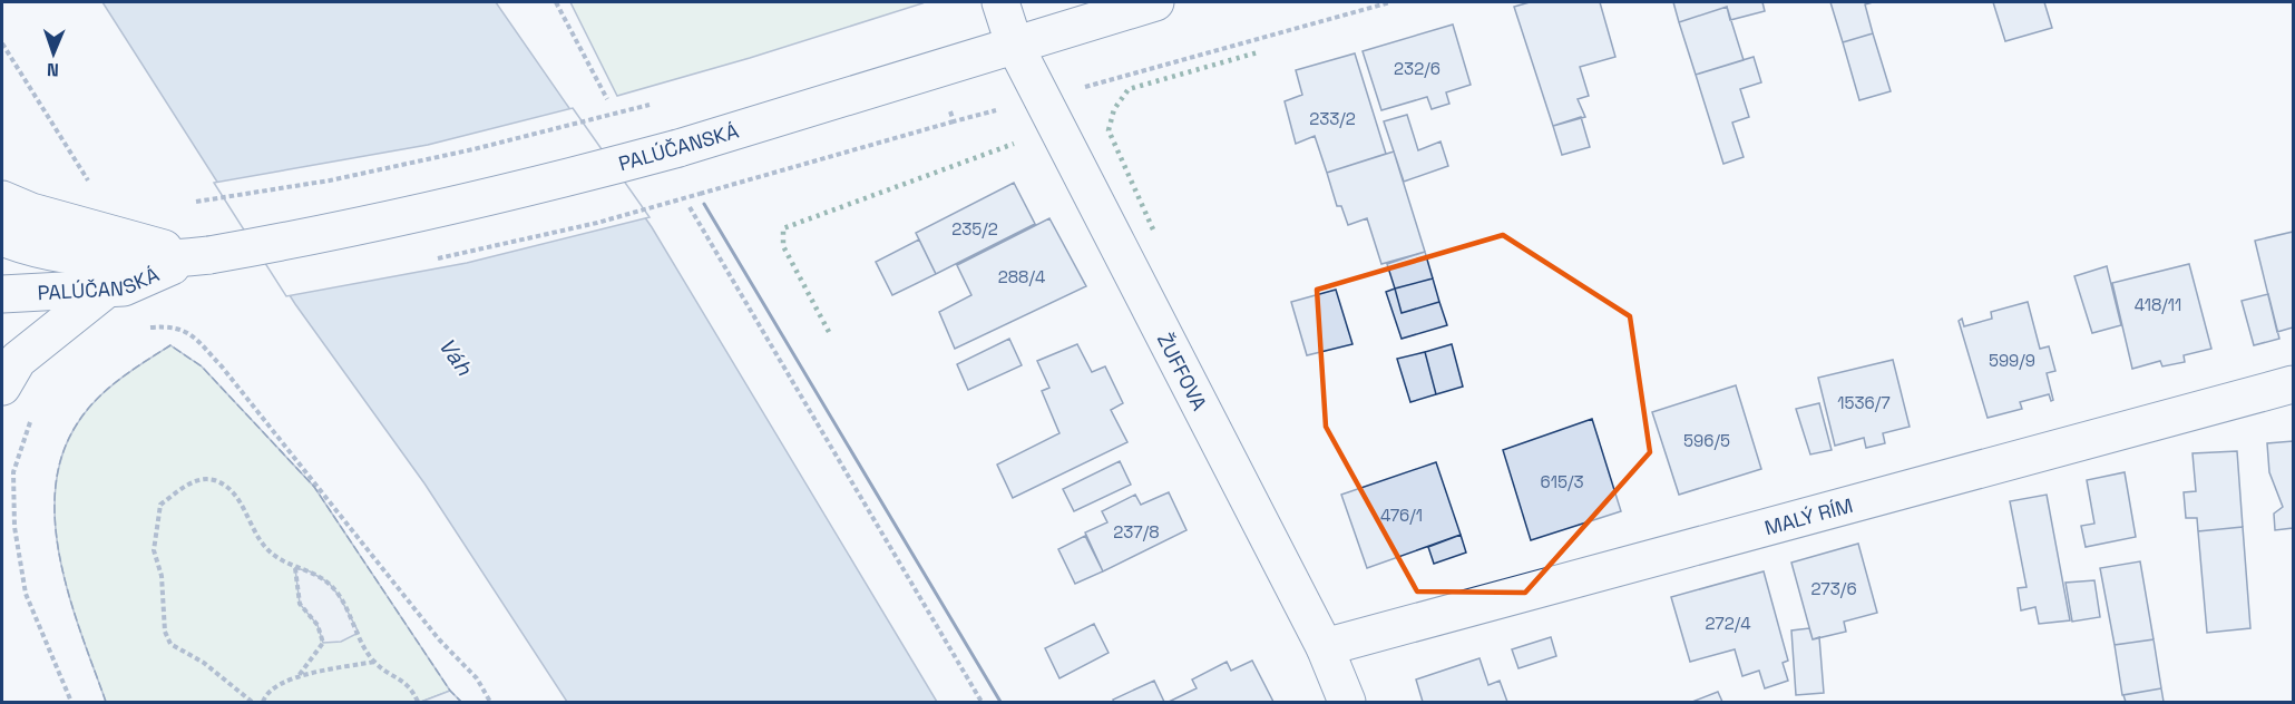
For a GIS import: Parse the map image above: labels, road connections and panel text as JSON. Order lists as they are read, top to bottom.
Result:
{
  "streets": {
    "street": ["PALÚČANSKÁ", "ŽUFFOVA", "MALÝ RÍM"]
  },
  "crossings": [
    ["PALÚČANSKÁ", "ŽUFFOVA"],
    ["ŽUFFOVA", "MALÝ RÍM"]
  ],
  "water": ["Váh"],
  "house_numbers": [
    "232/6",
    "233/2",
    "235/2",
    "288/4",
    "418/11",
    "599/9",
    "1536/7",
    "596/5",
    "615/3",
    "476/1",
    "237/8",
    "273/6",
    "272/4"
  ],
  "north": "bottom"
}
